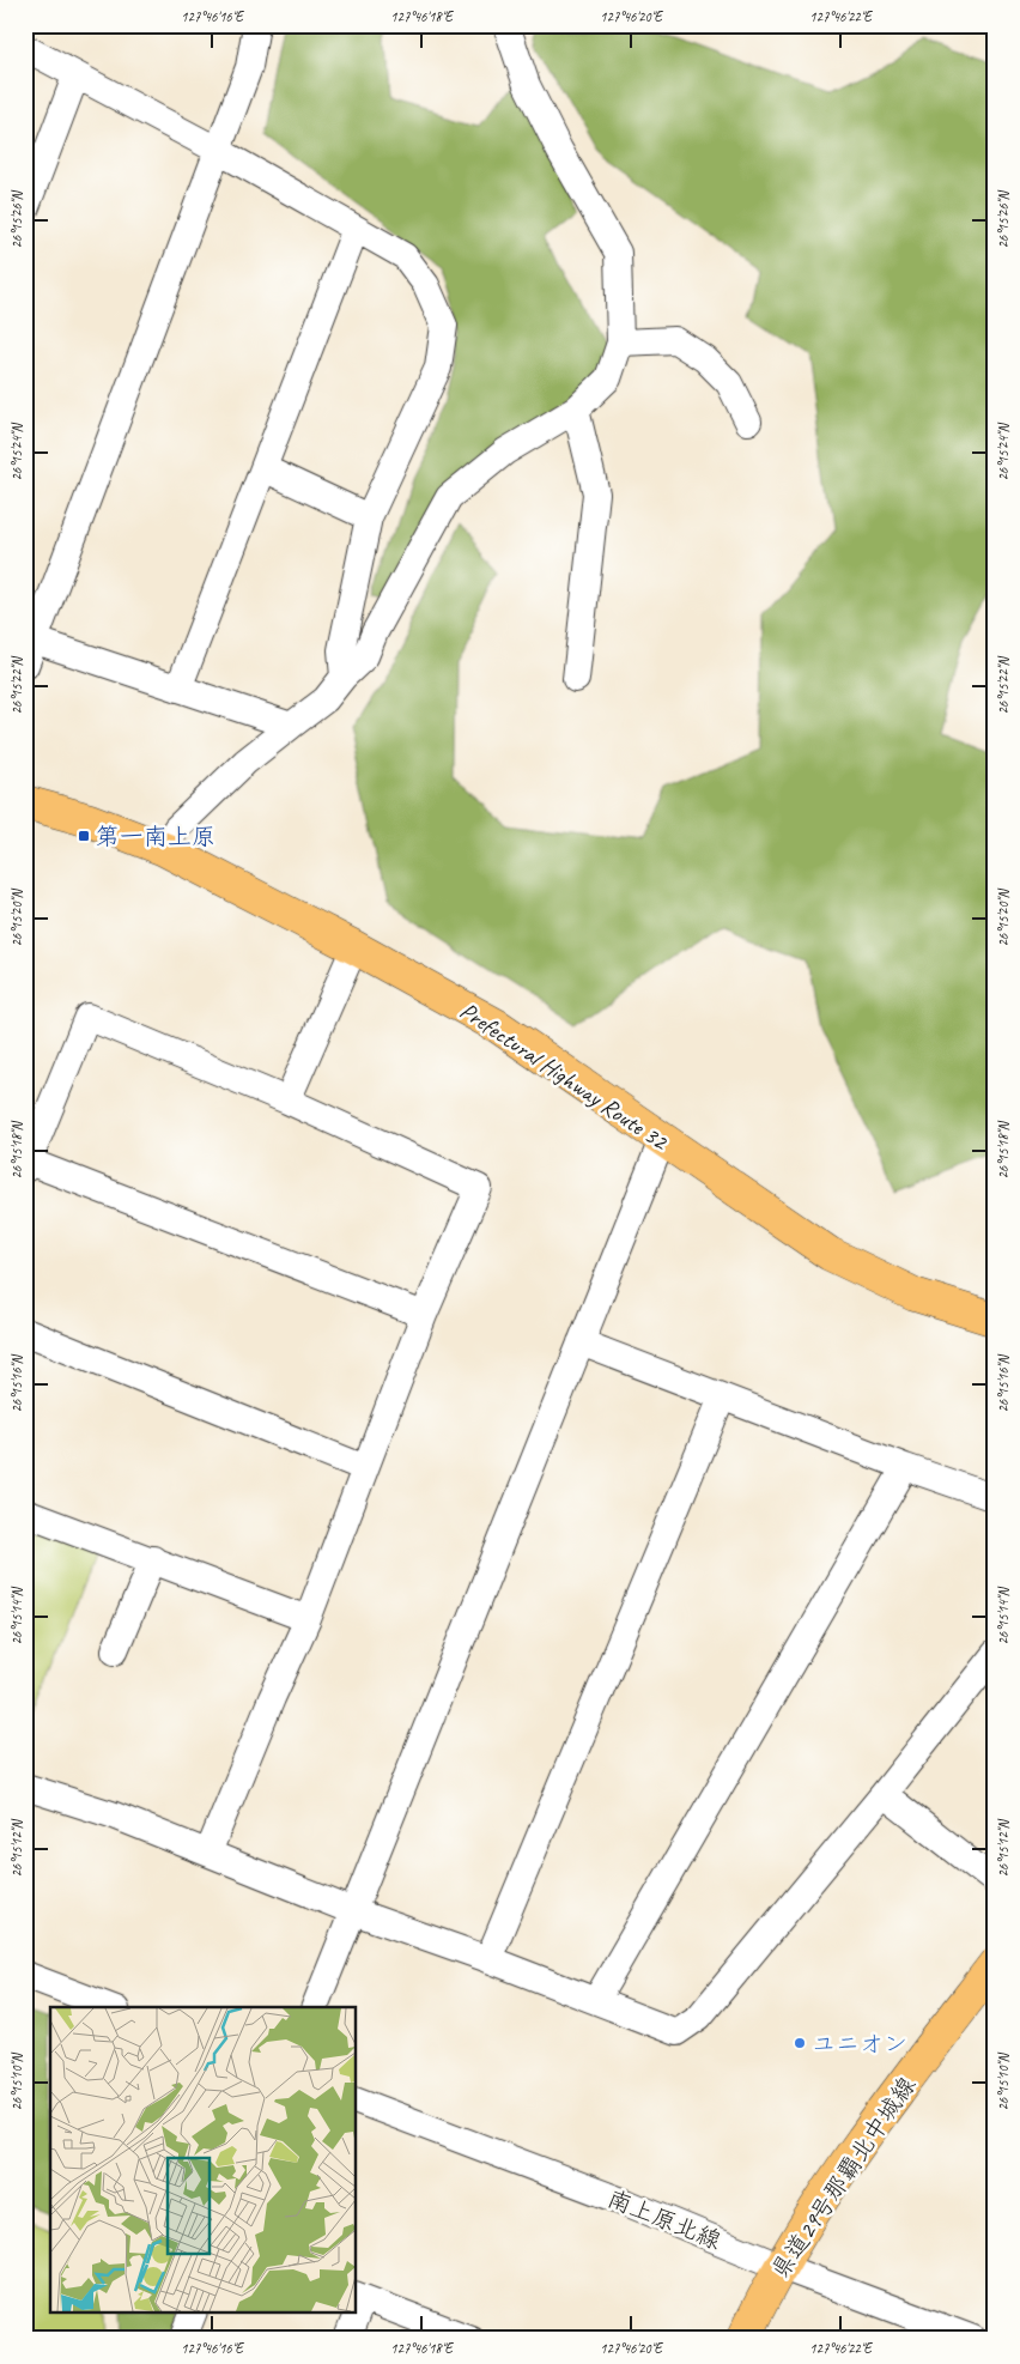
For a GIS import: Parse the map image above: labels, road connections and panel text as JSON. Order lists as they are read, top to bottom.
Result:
{
  "streets": {
    "main road": ["Prefectural Highway Route 32", "県道29号那覇北中城線"],
    "street": ["南上原北線"]
  },
  "crossings": [
    ["県道29号那覇北中城線", "南上原北線"]
  ],
  "places": {
    "transit": ["第一南上原"],
    "other": ["ユニオン"]
  },
  "coordinates": [
    "127°46'16\"E",
    "127°46'18\"E",
    "127°46'20\"E",
    "127°46'22\"E",
    "26°15'26\"N",
    "26°15'24\"N",
    "26°15'22\"N",
    "26°15'20\"N",
    "26°15'18\"N",
    "26°15'16\"N",
    "26°15'14\"N",
    "26°15'12\"N",
    "26°15'10\"N"
  ]
}
